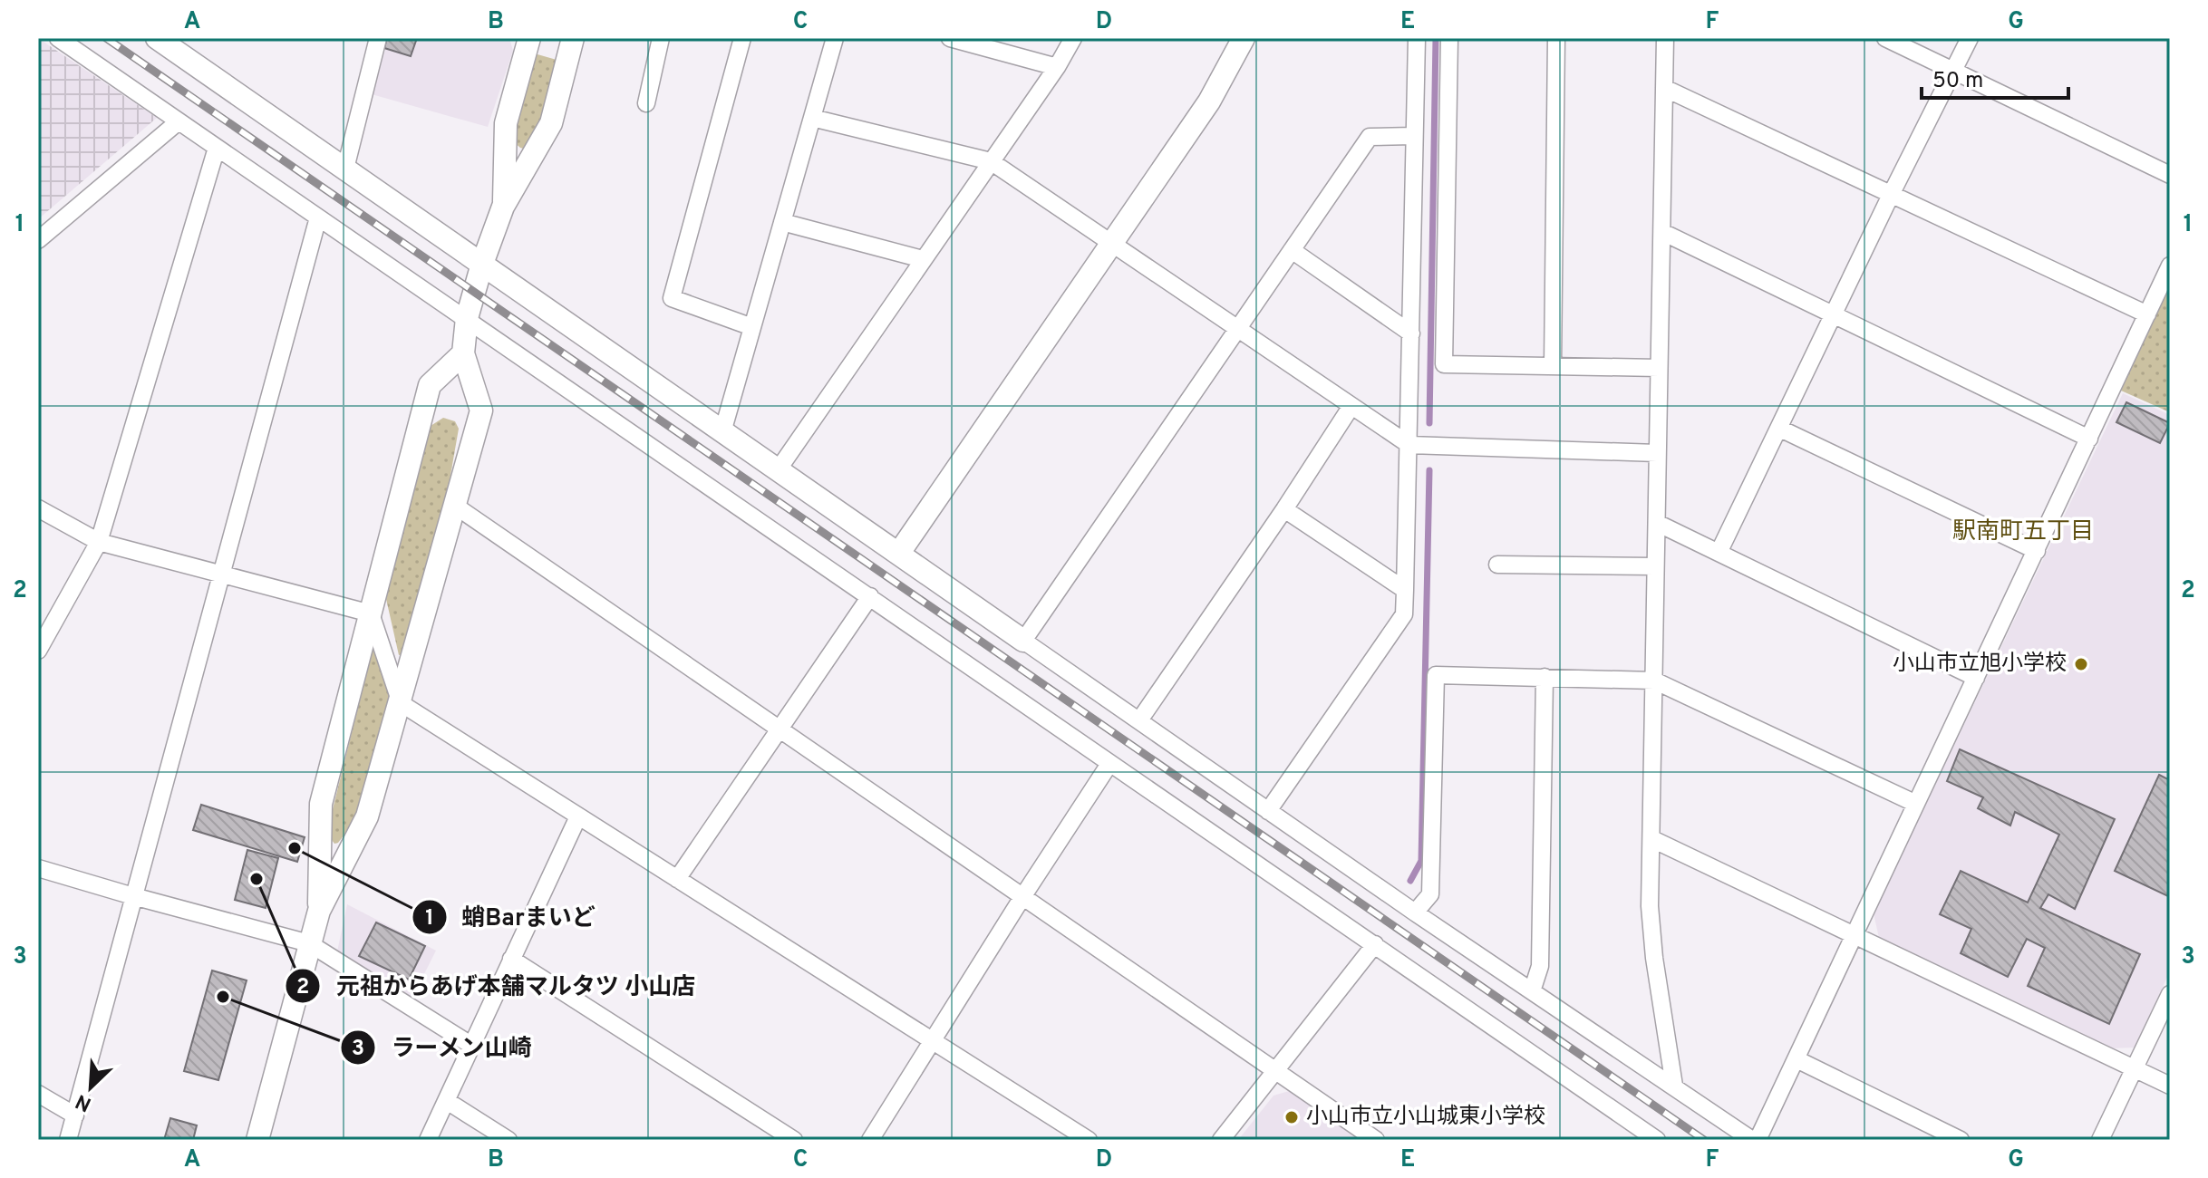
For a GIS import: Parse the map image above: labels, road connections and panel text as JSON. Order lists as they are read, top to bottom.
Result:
{
  "districts": ["駅南町五丁目"],
  "places": [
    "小山市立旭小学校",
    "蛸Barまいど",
    "元祖からあげ本舗マルタツ 小山店",
    "ラーメン山崎",
    "小山市立小山城東小学校"
  ],
  "scale_bar": "50 m",
  "north": "bottom left",
  "grid": {
    "columns": [
      "A",
      "B",
      "C",
      "D",
      "E",
      "F",
      "G"
    ],
    "rows": ["1", "2", "3"]
  }
}
